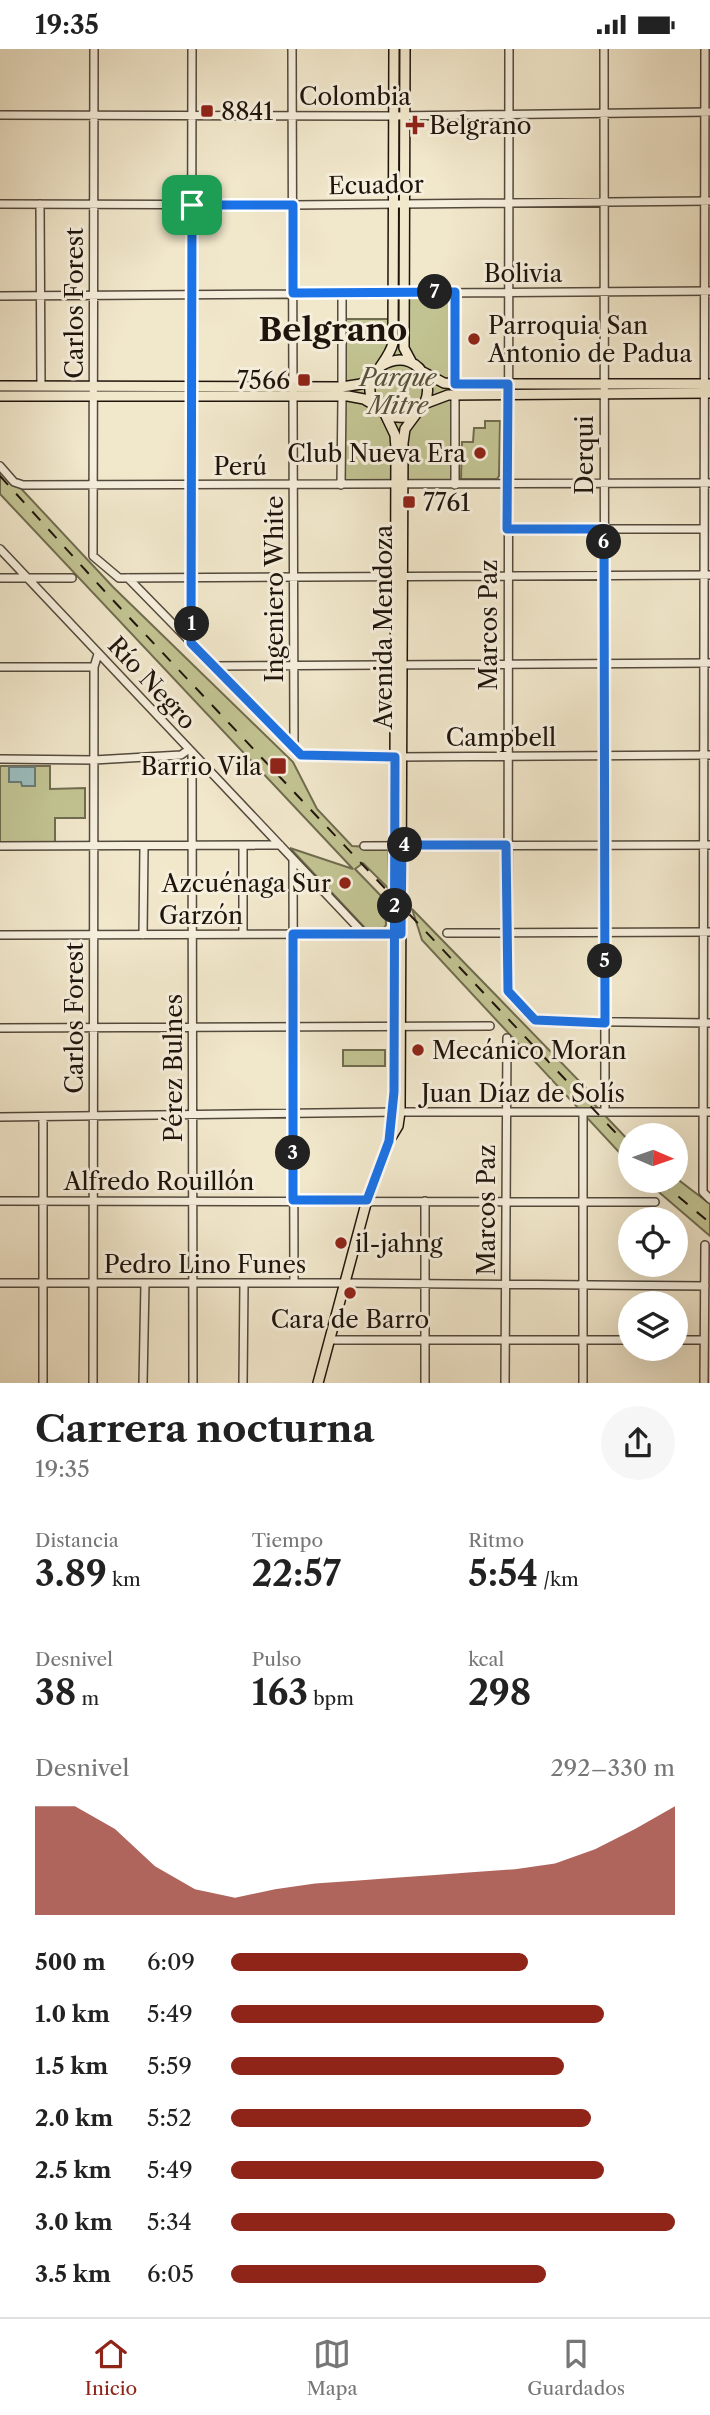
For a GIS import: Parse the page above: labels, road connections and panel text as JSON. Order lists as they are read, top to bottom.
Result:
{
  "streets": {
    "main road": ["Avenida Mendoza"],
    "street": [
      "Colombia",
      "Ecuador",
      "Bolivia",
      "Carlos Forest",
      "Derqui",
      "Perú",
      "Ingeniero White",
      "Marcos Paz",
      "Río Negro",
      "Campbell",
      "Garzón",
      "Pérez Bulnes",
      "Juan Díaz de Solís",
      "Alfredo Rouillón",
      "Pedro Lino Funes"
    ]
  },
  "crossings": [
    ["Colombia", "Carlos Forest"],
    ["Colombia", "Derqui"],
    ["Colombia", "Ingeniero White"],
    ["Colombia", "Marcos Paz"],
    ["Ecuador", "Carlos Forest"],
    ["Ecuador", "Derqui"],
    ["Ecuador", "Ingeniero White"],
    ["Ecuador", "Marcos Paz"],
    ["Bolivia", "Carlos Forest"],
    ["Bolivia", "Derqui"],
    ["Bolivia", "Ingeniero White"],
    ["Bolivia", "Marcos Paz"],
    ["Carlos Forest", "Perú"],
    ["Carlos Forest", "Río Negro"],
    ["Carlos Forest", "Garzón"],
    ["Carlos Forest", "Juan Díaz de Solís"],
    ["Carlos Forest", "Alfredo Rouillón"],
    ["Carlos Forest", "Pedro Lino Funes"],
    ["Derqui", "Perú"],
    ["Derqui", "Marcos Paz"],
    ["Derqui", "Campbell"],
    ["Derqui", "Juan Díaz de Solís"],
    ["Perú", "Ingeniero White"],
    ["Perú", "Marcos Paz"],
    ["Perú", "Avenida Mendoza"],
    ["Ingeniero White", "Campbell"],
    ["Marcos Paz", "Campbell"],
    ["Marcos Paz", "Juan Díaz de Solís"],
    ["Marcos Paz", "Alfredo Rouillón"],
    ["Marcos Paz", "Pedro Lino Funes"],
    ["Avenida Mendoza", "Campbell"],
    ["Avenida Mendoza", "Garzón"],
    ["Avenida Mendoza", "Juan Díaz de Solís"],
    ["Avenida Mendoza", "Alfredo Rouillón"],
    ["Avenida Mendoza", "Pedro Lino Funes"],
    ["Río Negro", "Garzón"],
    ["Río Negro", "Pérez Bulnes"],
    ["Garzón", "Pérez Bulnes"],
    ["Pérez Bulnes", "Juan Díaz de Solís"],
    ["Pérez Bulnes", "Alfredo Rouillón"],
    ["Pérez Bulnes", "Pedro Lino Funes"]
  ],
  "districts": ["Belgrano"],
  "parks": ["Parque Mitre"],
  "places": {
    "transit": [
      "8841",
      "7566",
      "7761",
      "Barrio Vila"
    ],
    "health": ["Belgrano"],
    "other": [
      "Parroquia San Antonio de Padua",
      "Club Nueva Era",
      "Azcuénaga Sur",
      "Mecánico Moran",
      "il-jahng",
      "Cara de Barro"
    ]
  },
  "north": "right",
  "page": {
    "status": "19:35",
    "pins": [
      "7",
      "6",
      "1",
      "4",
      "2",
      "5",
      "3"
    ],
    "heading": ["Carrera nocturna", "19:35"],
    "stats": [
      ["Distancia", "3.89 km"],
      ["Tiempo", "22:57"],
      ["Ritmo", "5:54 /km"],
      ["Desnivel", "38 m"],
      ["Pulso", "163 bpm"],
      ["kcal", "298"]
    ],
    "chart": ["Desnivel", "292–330 m"],
    "list": [
      {
        "name": "500 m",
        "note": "6:09"
      },
      {
        "name": "1.0 km",
        "note": "5:49"
      },
      {
        "name": "1.5 km",
        "note": "5:59"
      },
      {
        "name": "2.0 km",
        "note": "5:52"
      },
      {
        "name": "2.5 km",
        "note": "5:49"
      },
      {
        "name": "3.0 km",
        "note": "5:34"
      },
      {
        "name": "3.5 km",
        "note": "6:05"
      }
    ],
    "tabs": ["Inicio", "Mapa", "Guardados"]
  }
}
